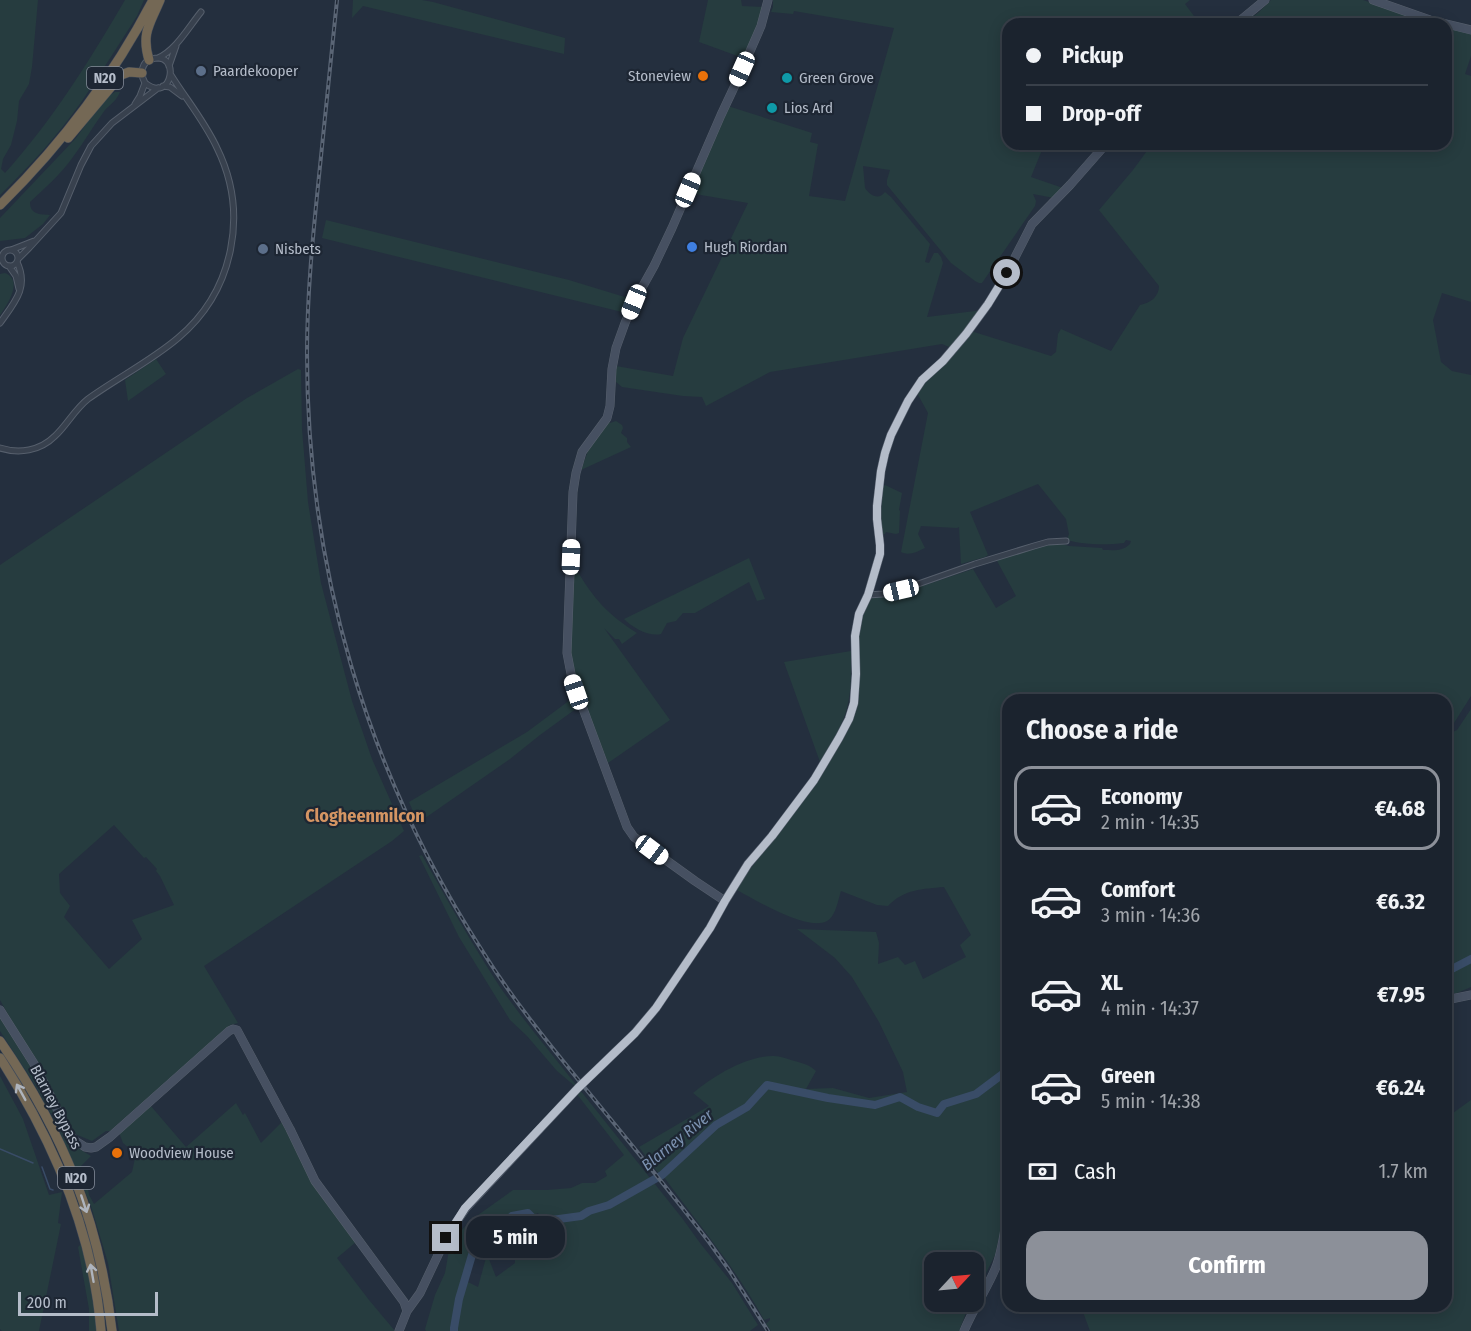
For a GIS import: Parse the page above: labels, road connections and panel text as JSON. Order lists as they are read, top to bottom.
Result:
{
  "streets": {
    "highway": ["N20", "Blarney Bypass"]
  },
  "districts": ["Clogheenmilcon"],
  "water": ["Blarney River"],
  "places": [
    "Paardekooper",
    "Stoneview",
    "Green Grove",
    "Lios Ard",
    "Hugh Riordan",
    "Nisbets",
    "Woodview House"
  ],
  "scale_bar": "200 m",
  "north": "top right",
  "page": {
    "banner": ["Pickup", "Drop-off"],
    "heading": "Choose a ride",
    "list": [
      {
        "name": "Economy",
        "note": "2 min · 14:35",
        "value": "€4.68"
      },
      {
        "name": "Comfort",
        "note": "3 min · 14:36",
        "value": "€6.32"
      },
      {
        "name": "XL",
        "note": "4 min · 14:37",
        "value": "€7.95"
      },
      {
        "name": "Green",
        "note": "5 min · 14:38",
        "value": "€6.24"
      }
    ],
    "pay": ["Cash", "1.7 km"],
    "bubble": "5 min",
    "buttons": "Confirm",
    "scale": "200 m"
  }
}
